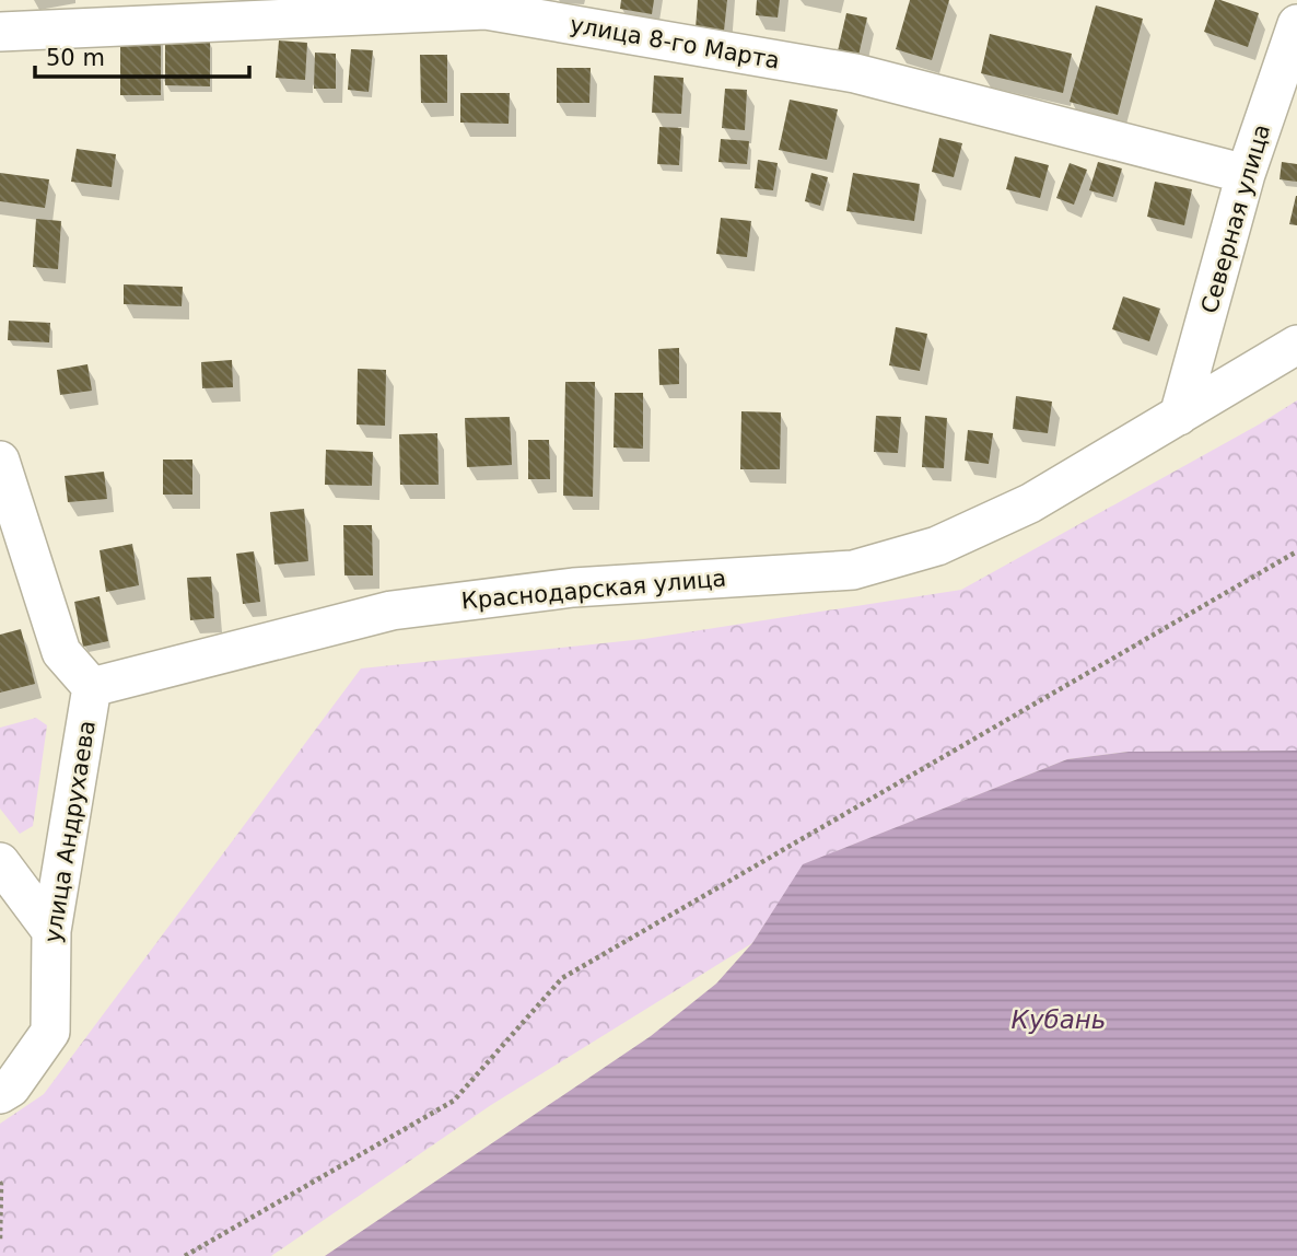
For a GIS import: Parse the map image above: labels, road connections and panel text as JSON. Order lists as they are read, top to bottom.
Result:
{
  "streets": {
    "street": [
      "улица 8-го Марта",
      "Северная улица",
      "Краснодарская улица",
      "улица Андрухаева"
    ]
  },
  "crossings": [
    ["улица 8-го Марта", "Северная улица"],
    ["Северная улица", "Краснодарская улица"],
    ["Краснодарская улица", "улица Андрухаева"]
  ],
  "water": ["Кубань"],
  "scale_bar": "50 m"
}
